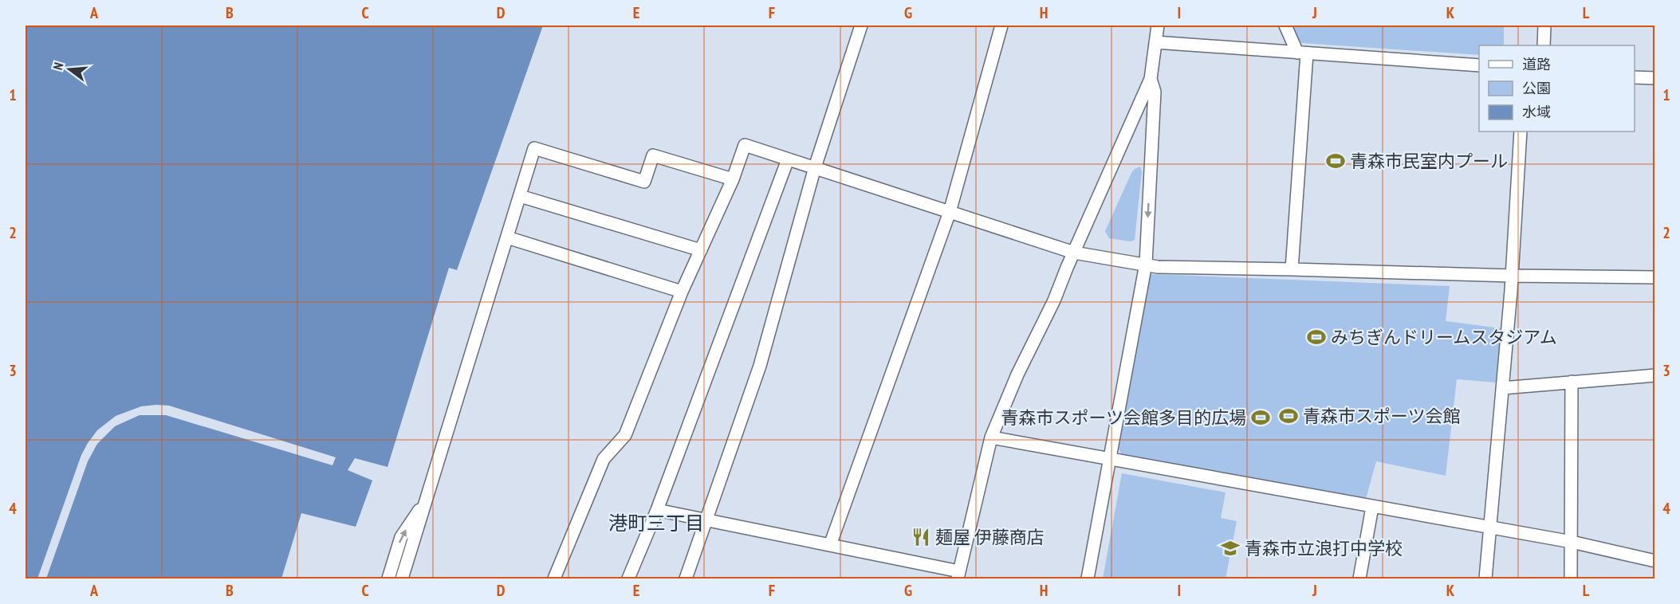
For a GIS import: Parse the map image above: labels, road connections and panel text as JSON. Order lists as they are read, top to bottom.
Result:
{
  "districts": ["港町三丁目"],
  "places": {
    "sports": [
      "青森市民室内プール",
      "みちぎんドリームスタジアム",
      "青森市スポーツ会館",
      "青森市スポーツ会館多目的広場"
    ],
    "restaurant": ["麺屋 伊藤商店"],
    "school or university": ["青森市立浪打中学校"]
  },
  "legend": ["道路", "公園", "水域"],
  "north": "left",
  "grid": {
    "columns": [
      "A",
      "B",
      "C",
      "D",
      "E",
      "F",
      "G",
      "H",
      "I",
      "J",
      "K",
      "L"
    ],
    "rows": [
      "1",
      "2",
      "3",
      "4"
    ]
  }
}
